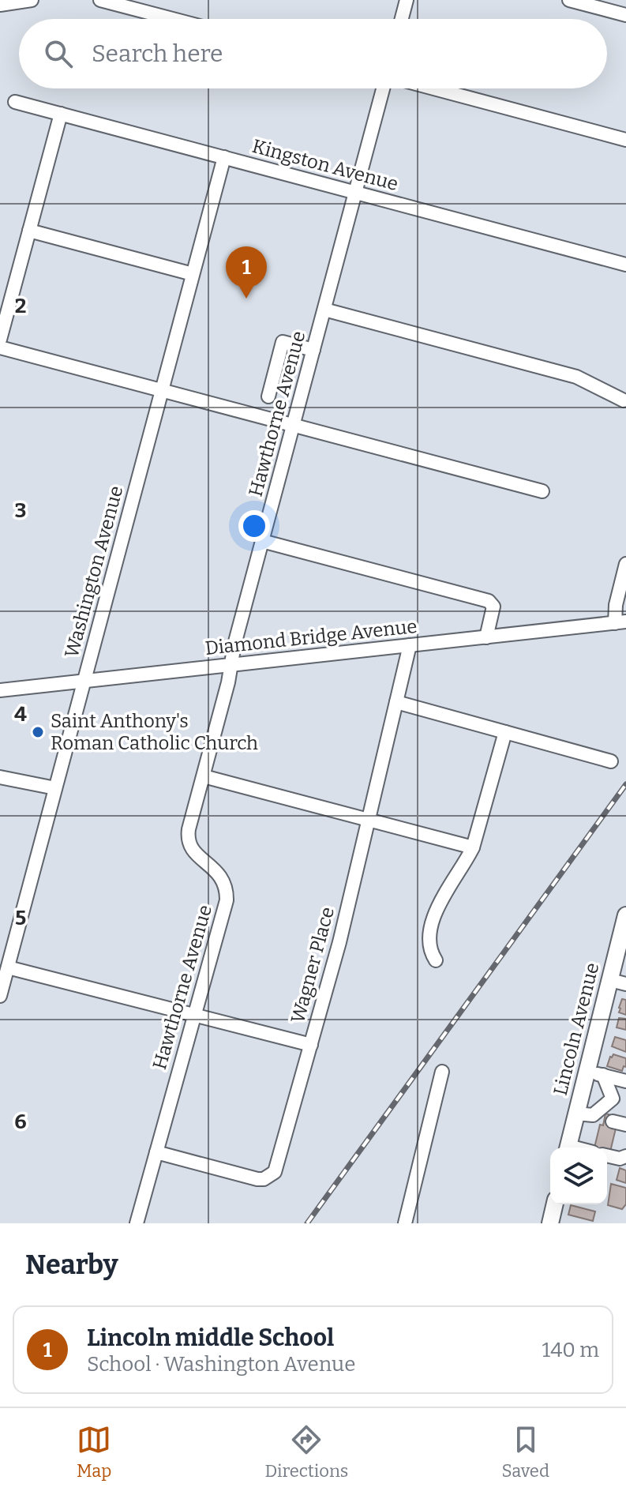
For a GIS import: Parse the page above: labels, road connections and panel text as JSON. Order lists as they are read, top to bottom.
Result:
{
  "streets": {
    "main road": ["Lincoln Avenue"],
    "street": [
      "Kingston Avenue",
      "Hawthorne Avenue",
      "Washington Avenue",
      "Diamond Bridge Avenue",
      "Wagner Place"
    ]
  },
  "crossings": [
    ["Kingston Avenue", "Hawthorne Avenue"],
    ["Kingston Avenue", "Washington Avenue"],
    ["Hawthorne Avenue", "Diamond Bridge Avenue"],
    ["Hawthorne Avenue", "Wagner Place"],
    ["Washington Avenue", "Diamond Bridge Avenue"],
    ["Diamond Bridge Avenue", "Wagner Place"]
  ],
  "places": ["Saint Anthony's Roman Catholic Church"],
  "page": {
    "search": "Search here",
    "pins": "1",
    "heading": "Nearby",
    "list": [
      {
        "mark": "1",
        "name": "Lincoln middle School",
        "note": "School · Washington Avenue",
        "value": "140 m"
      }
    ],
    "nav": ["Map", "Directions", "Saved"]
  },
  "grid": {
    "rows": [
      "2",
      "3",
      "4",
      "5",
      "6"
    ]
  }
}
